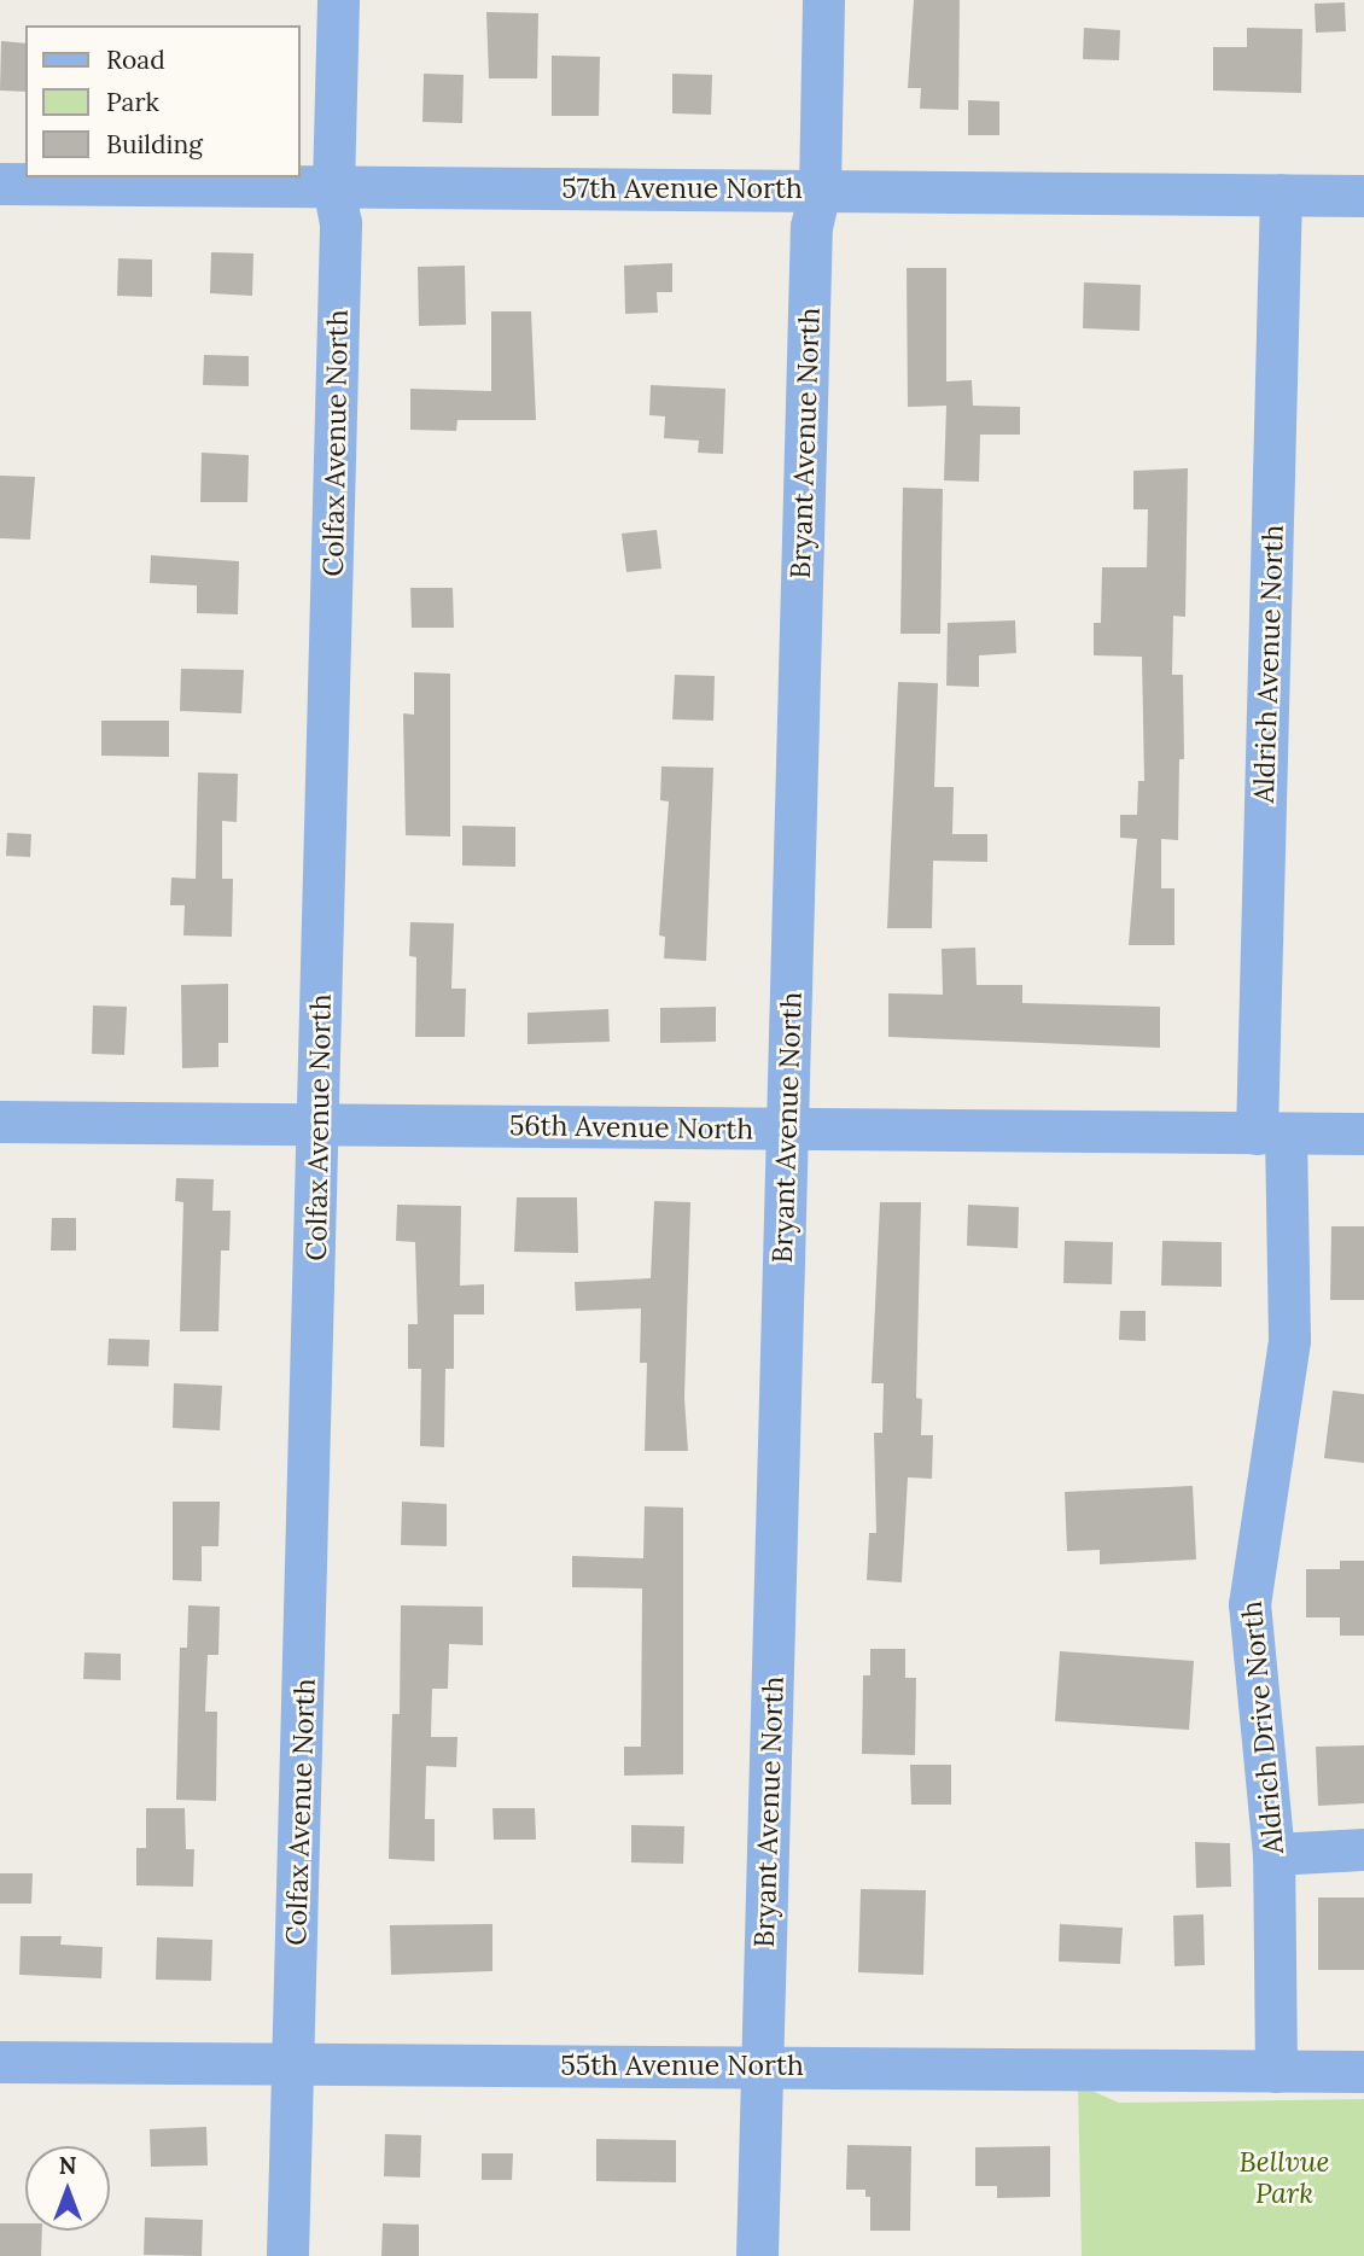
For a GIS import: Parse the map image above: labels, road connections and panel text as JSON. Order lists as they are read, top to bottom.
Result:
{
  "streets": {
    "street": [
      "57th Avenue North",
      "Colfax Avenue North",
      "Bryant Avenue North",
      "Aldrich Avenue North",
      "56th Avenue North",
      "Aldrich Drive North",
      "55th Avenue North"
    ]
  },
  "crossings": [
    ["57th Avenue North", "Colfax Avenue North"],
    ["57th Avenue North", "Bryant Avenue North"],
    ["57th Avenue North", "Aldrich Avenue North"],
    ["Colfax Avenue North", "56th Avenue North"],
    ["Colfax Avenue North", "55th Avenue North"],
    ["Bryant Avenue North", "56th Avenue North"],
    ["Bryant Avenue North", "55th Avenue North"],
    ["Aldrich Avenue North", "56th Avenue North"],
    ["Aldrich Avenue North", "Aldrich Drive North"],
    ["56th Avenue North", "Aldrich Drive North"],
    ["Aldrich Drive North", "55th Avenue North"]
  ],
  "parks": ["Bellvue Park"],
  "legend": ["Road", "Park", "Building"],
  "north": "top"
}
